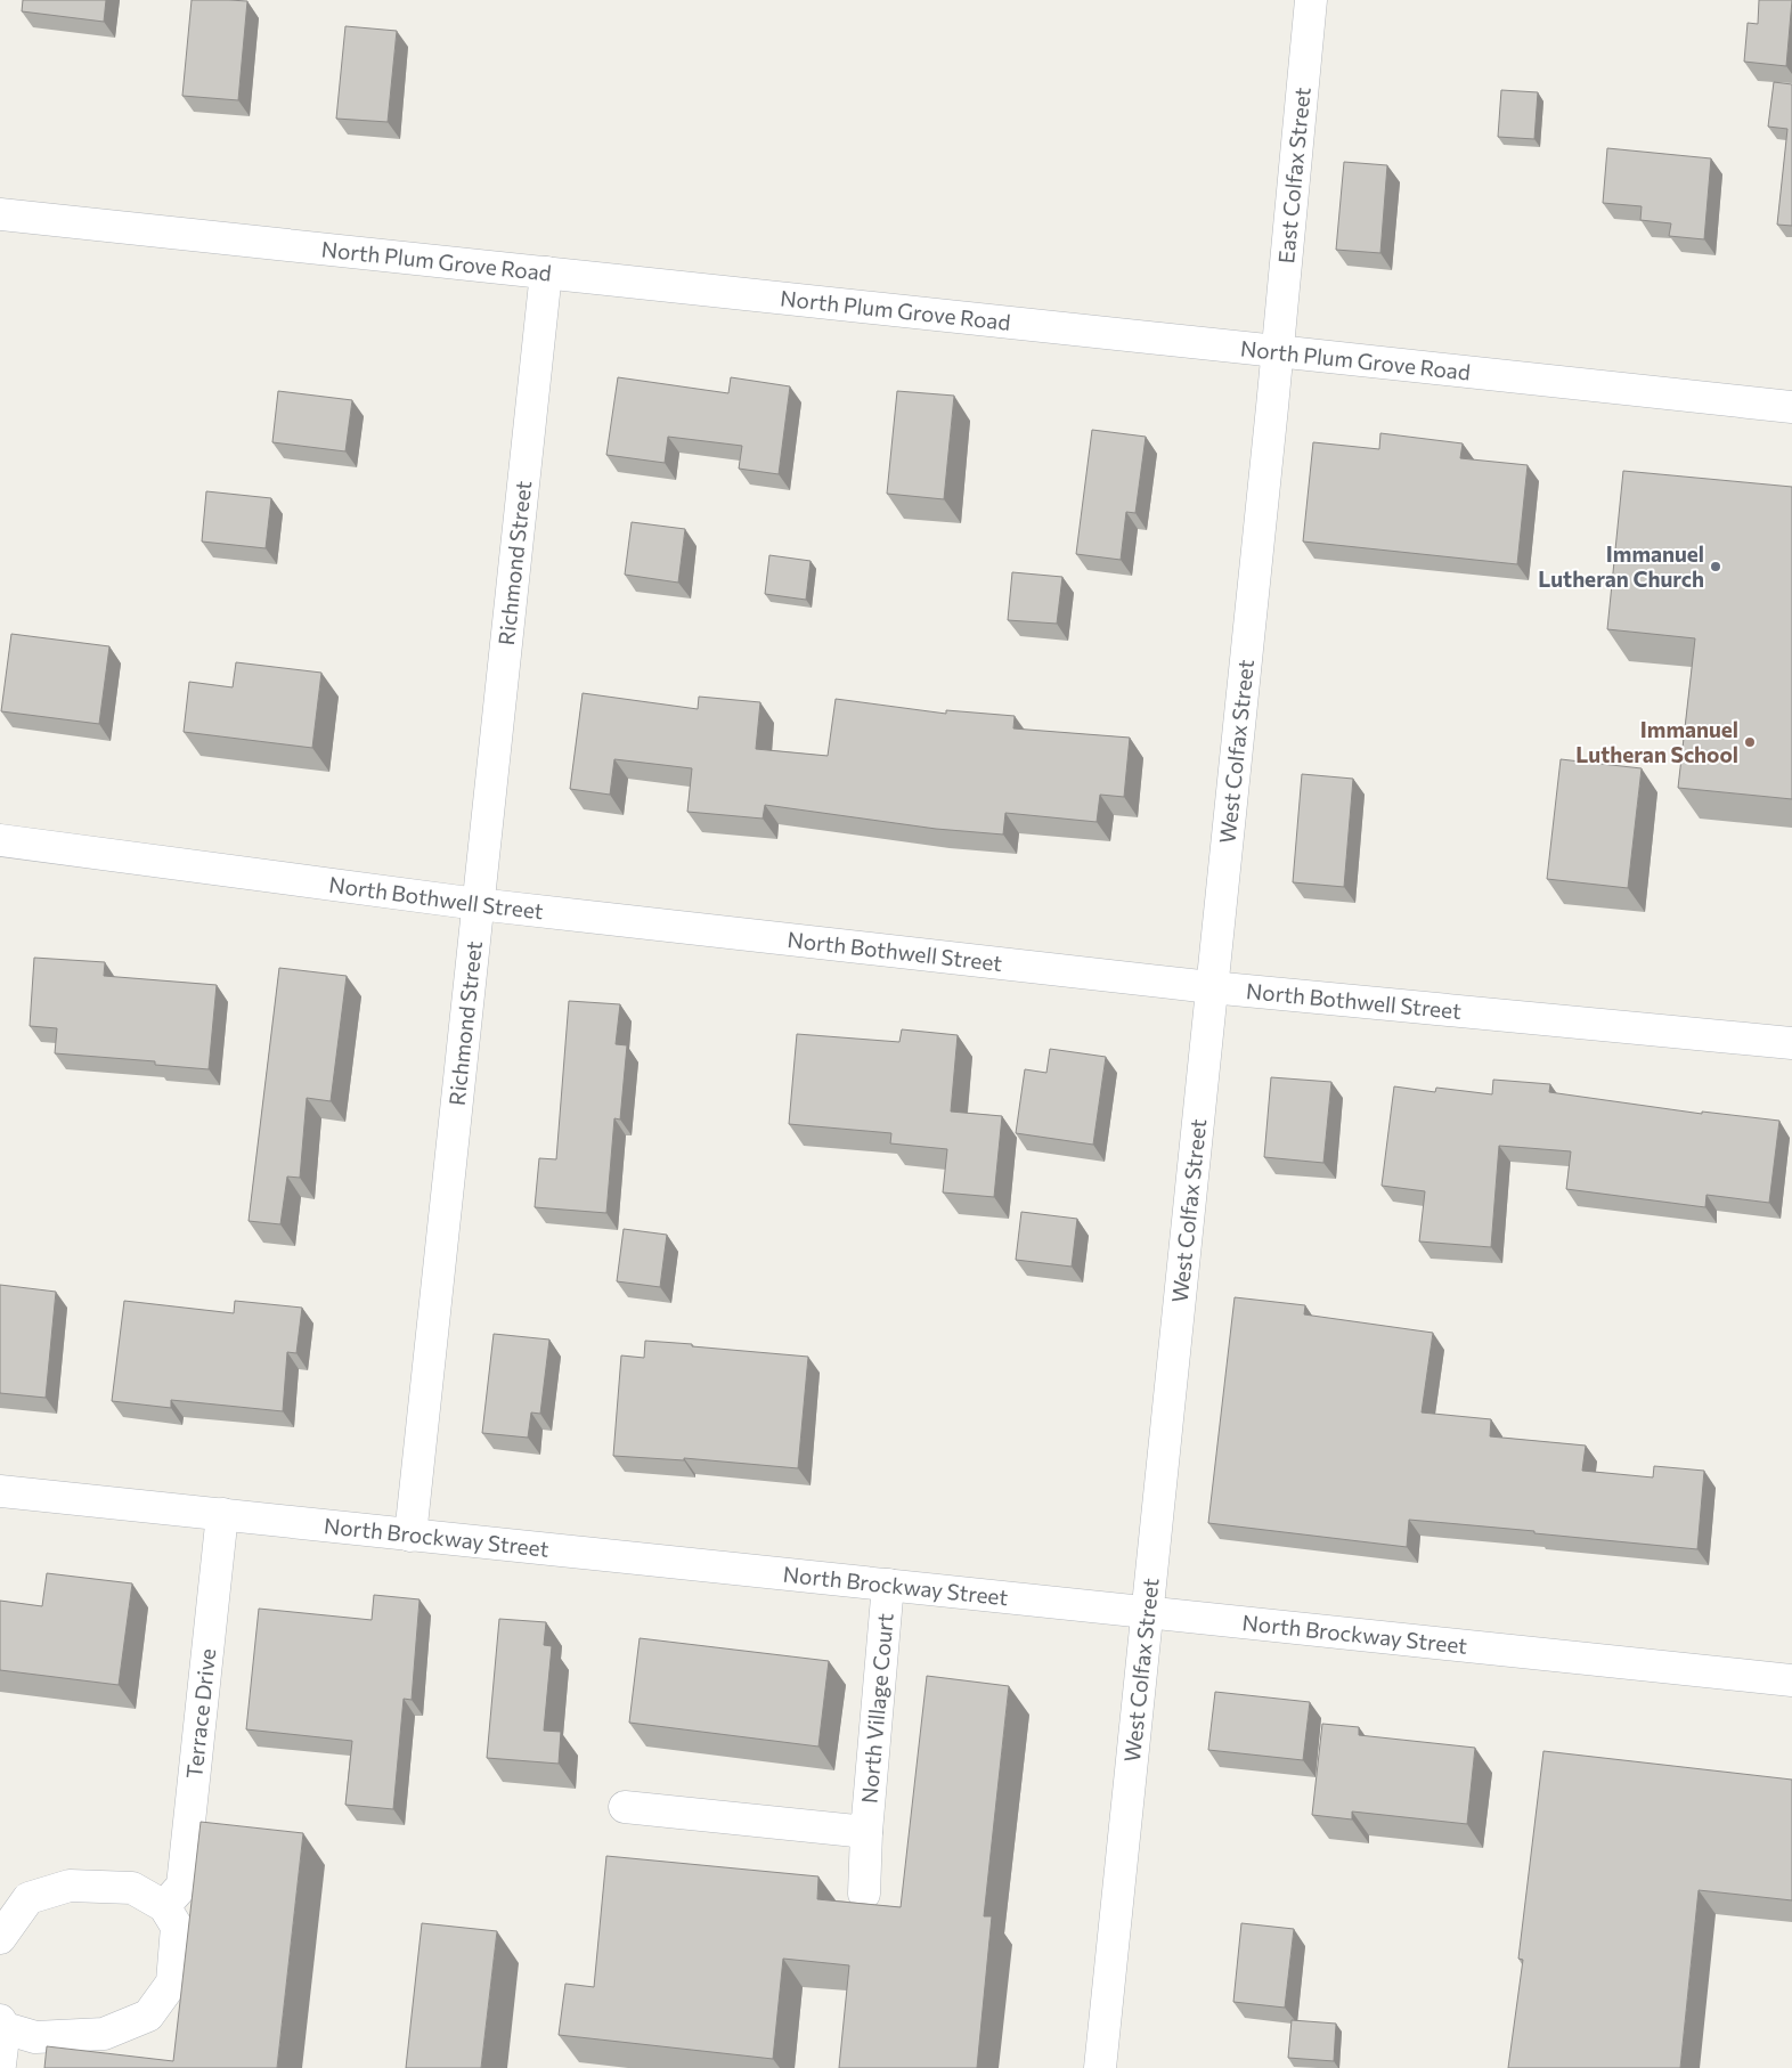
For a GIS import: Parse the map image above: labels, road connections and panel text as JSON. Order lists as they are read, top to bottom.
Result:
{
  "streets": {
    "street": [
      "East Colfax Street",
      "North Plum Grove Road",
      "Richmond Street",
      "West Colfax Street",
      "North Bothwell Street",
      "North Brockway Street",
      "North Village Court",
      "Terrace Drive"
    ]
  },
  "crossings": [
    ["East Colfax Street", "North Plum Grove Road"],
    ["East Colfax Street", "West Colfax Street"],
    ["North Plum Grove Road", "Richmond Street"],
    ["North Plum Grove Road", "West Colfax Street"],
    ["Richmond Street", "North Bothwell Street"],
    ["Richmond Street", "North Brockway Street"],
    ["West Colfax Street", "North Bothwell Street"],
    ["West Colfax Street", "North Brockway Street"],
    ["North Brockway Street", "North Village Court"],
    ["North Brockway Street", "Terrace Drive"]
  ],
  "places": ["Immanuel Lutheran Church", "Immanuel Lutheran School"]
}
